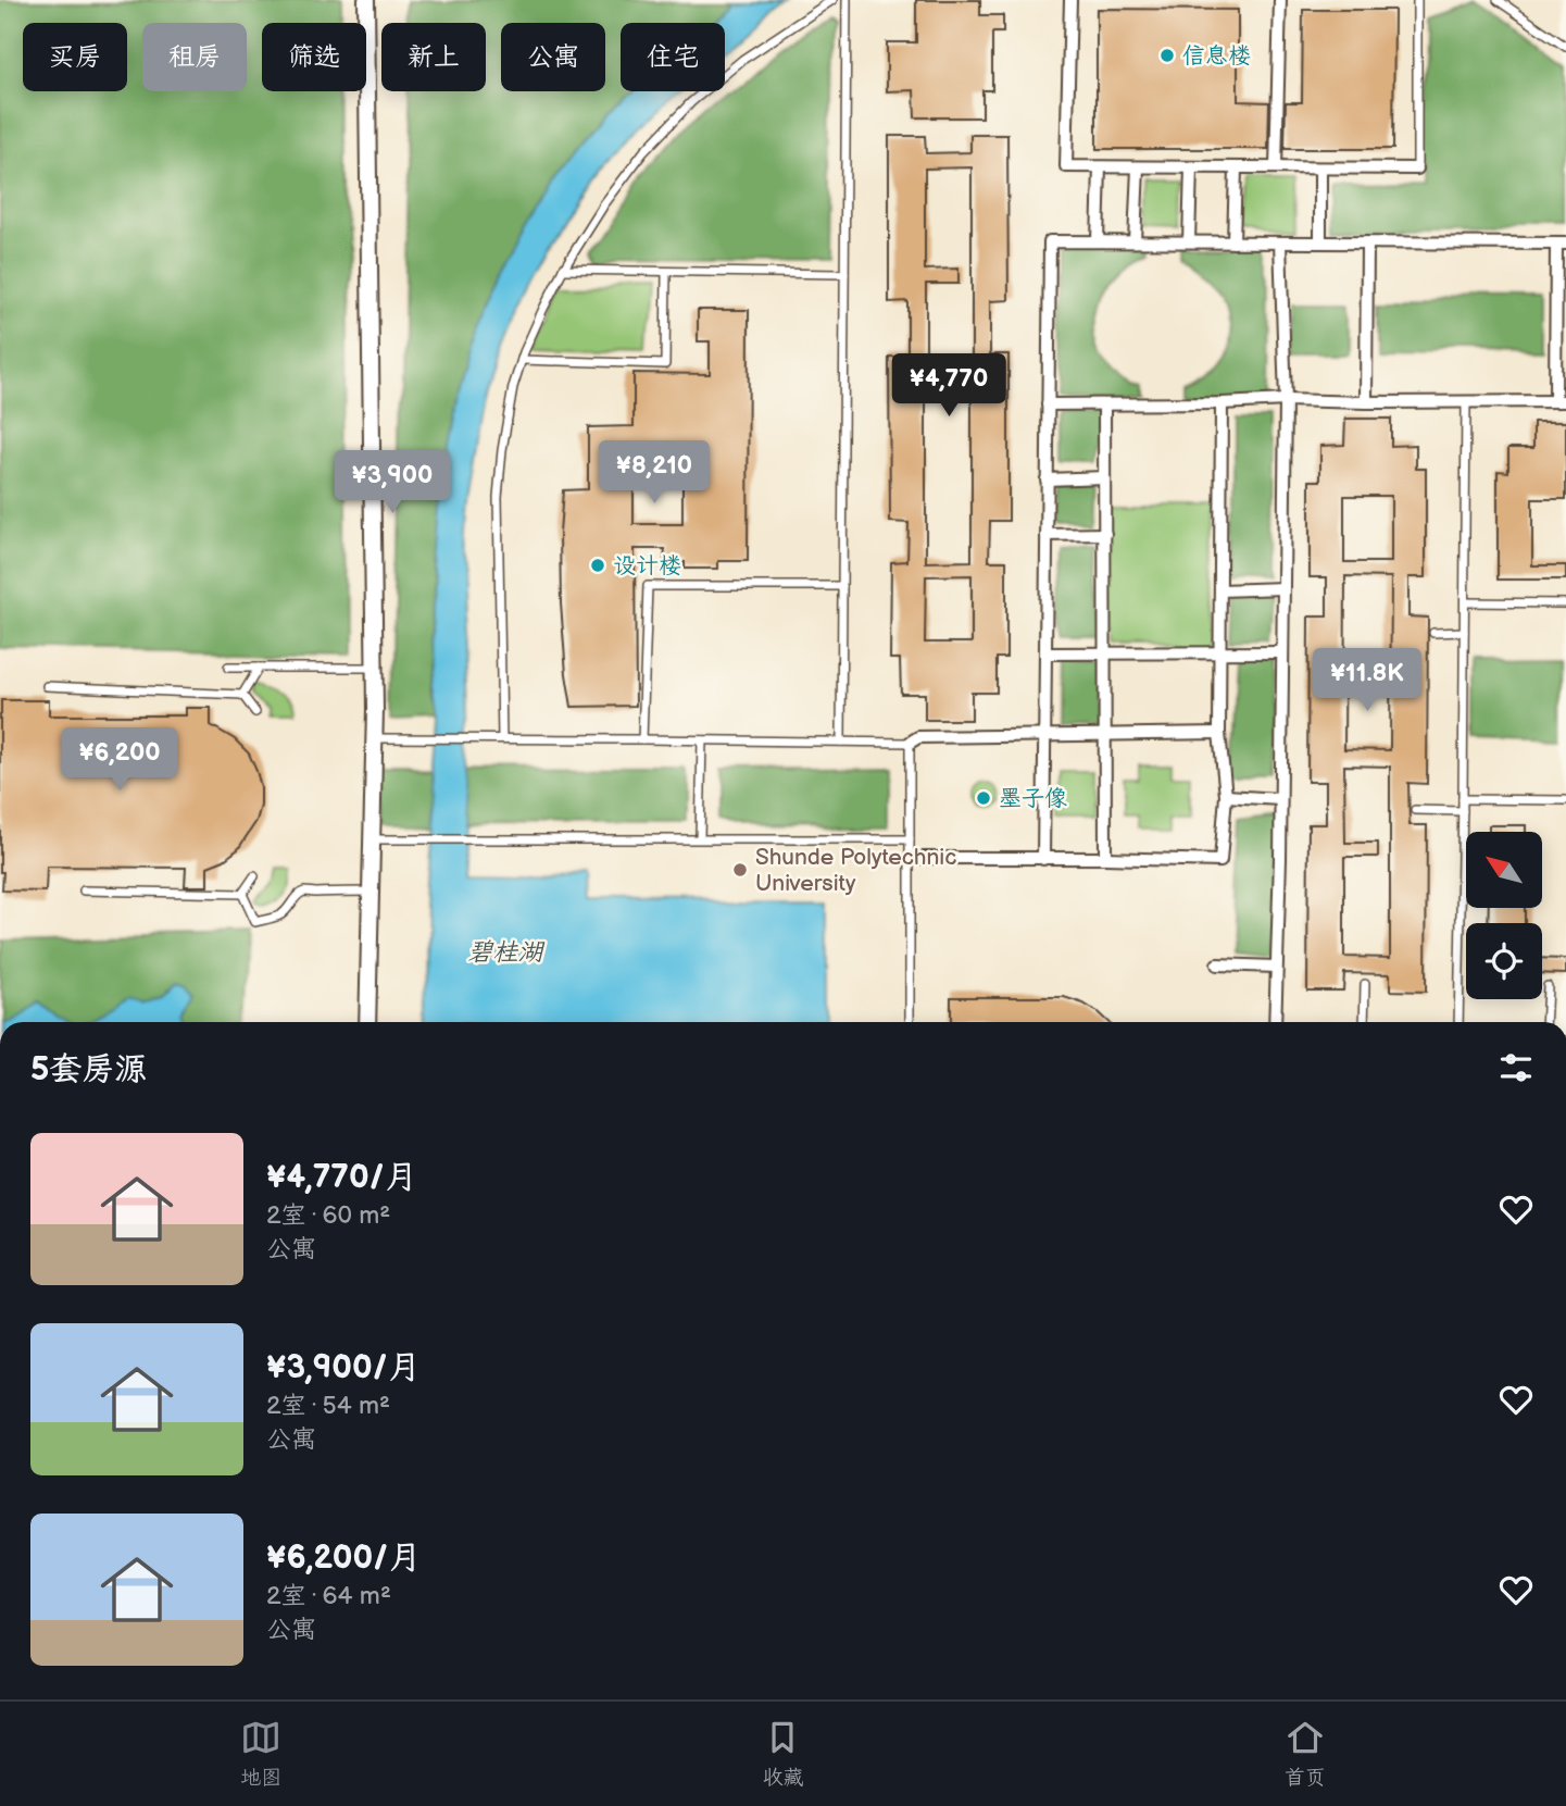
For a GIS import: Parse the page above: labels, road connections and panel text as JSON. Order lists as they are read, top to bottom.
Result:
{
  "water": ["碧桂湖"],
  "places": [
    "信息楼",
    "设计楼",
    "墨子像",
    "Shunde Polytechnic University"
  ],
  "north": "top left",
  "page": {
    "chip": [
      "买房",
      "租房",
      "筛选",
      "新上",
      "公寓",
      "住宅"
    ],
    "price": [
      "¥4,770",
      "¥8,210",
      "¥3,900",
      "¥11.8K",
      "¥6,200"
    ],
    "heading": "5套房源",
    "list": [
      {
        "name": "¥4,770/月",
        "note": "2室 · 60 m² · 公寓"
      },
      {
        "name": "¥3,900/月",
        "note": "2室 · 54 m² · 公寓"
      },
      {
        "name": "¥6,200/月",
        "note": "2室 · 64 m² · 公寓"
      }
    ],
    "tabs": ["地图", "收藏", "首页"]
  }
}
